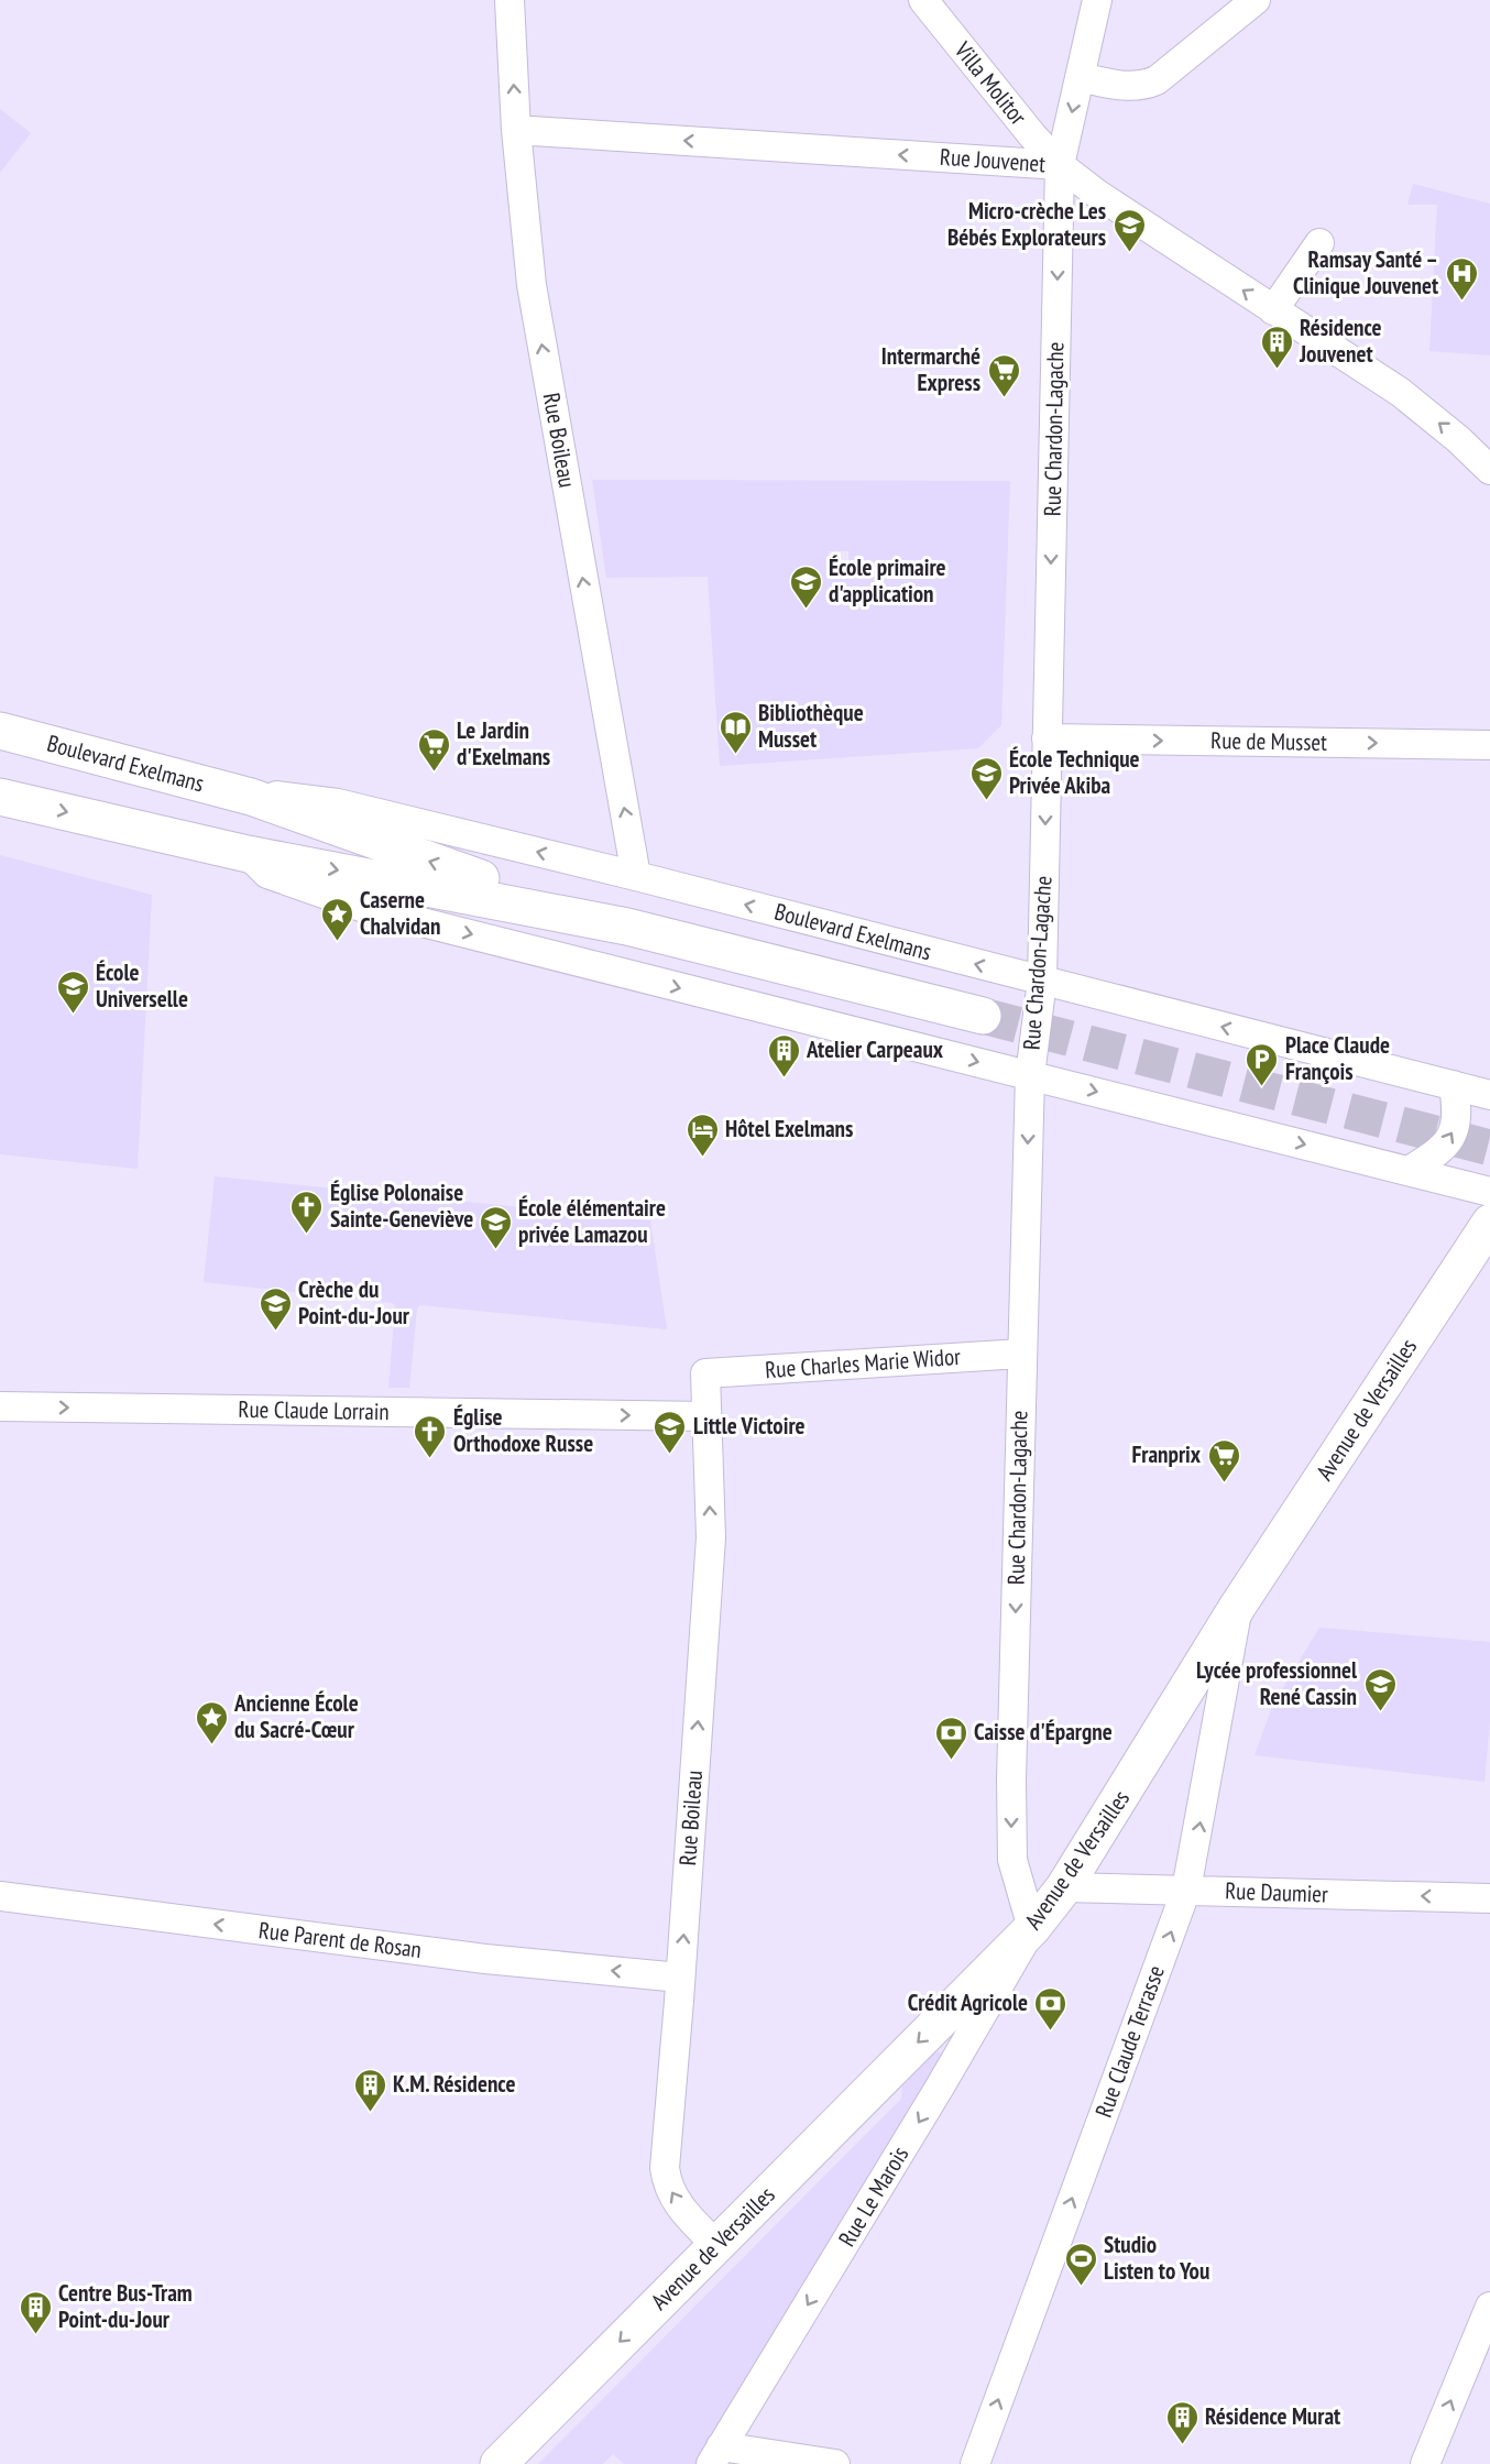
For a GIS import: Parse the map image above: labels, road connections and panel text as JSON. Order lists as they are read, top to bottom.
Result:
{
  "streets": {
    "main road": ["Boulevard Exelmans", "Avenue de Versailles"],
    "street": [
      "Villa Molitor",
      "Rue Jouvenet",
      "Rue Chardon-Lagache",
      "Rue Boileau",
      "Rue de Musset",
      "Rue Charles Marie Widor",
      "Rue Claude Lorrain",
      "Rue Daumier",
      "Rue Parent de Rosan",
      "Rue Claude Terrasse",
      "Rue Le Marois"
    ]
  },
  "crossings": [
    ["Villa Molitor", "Rue Jouvenet"],
    ["Villa Molitor", "Rue Chardon-Lagache"],
    ["Rue Jouvenet", "Rue Chardon-Lagache"],
    ["Rue Jouvenet", "Rue Boileau"],
    ["Rue Chardon-Lagache", "Rue de Musset"],
    ["Rue Chardon-Lagache", "Boulevard Exelmans"],
    ["Rue Chardon-Lagache", "Rue Charles Marie Widor"],
    ["Rue Chardon-Lagache", "Avenue de Versailles"],
    ["Rue Chardon-Lagache", "Rue Le Marois"],
    ["Rue Boileau", "Boulevard Exelmans"],
    ["Rue Boileau", "Rue Charles Marie Widor"],
    ["Rue Boileau", "Avenue de Versailles"],
    ["Rue Boileau", "Rue Claude Lorrain"],
    ["Rue Boileau", "Rue Parent de Rosan"],
    ["Avenue de Versailles", "Rue Daumier"],
    ["Avenue de Versailles", "Rue Claude Terrasse"],
    ["Avenue de Versailles", "Rue Le Marois"],
    ["Rue Daumier", "Rue Claude Terrasse"]
  ],
  "one_way": [
    "Rue Jouvenet",
    "Rue Chardon-Lagache",
    "Rue Boileau",
    "Rue de Musset",
    "Avenue de Versailles",
    "Rue Claude Lorrain",
    "Rue Daumier",
    "Rue Parent de Rosan",
    "Rue Claude Terrasse",
    "Rue Le Marois"
  ],
  "places": {
    "school or university": [
      "Micro-crèche Les Bébés Explorateurs",
      "École primaire d'application",
      "École Technique Privée Akiba",
      "École Universelle",
      "École élémentaire privée Lamazou",
      "Crèche du Point-du-Jour",
      "Little Victoire",
      "Lycée professionnel René Cassin"
    ],
    "hospital": ["Ramsay Santé – Clinique Jouvenet"],
    "building": [
      "Résidence Jouvenet",
      "Atelier Carpeaux",
      "K.M. Résidence",
      "Centre Bus-Tram Point-du-Jour",
      "Résidence Murat"
    ],
    "supermarket": ["Intermarché Express", "Le Jardin d'Exelmans", "Franprix"],
    "library": ["Bibliothèque Musset"],
    "place": ["Caserne Chalvidan", "Ancienne École du Sacré-Cœur"],
    "parking": ["Place Claude François"],
    "hotel": ["Hôtel Exelmans"],
    "church": ["Église Polonaise Sainte-Geneviève", "Église Orthodoxe Russe"],
    "bank": ["Caisse d'Épargne", "Crédit Agricole"],
    "sports": ["Studio Listen to You"]
  }
}
